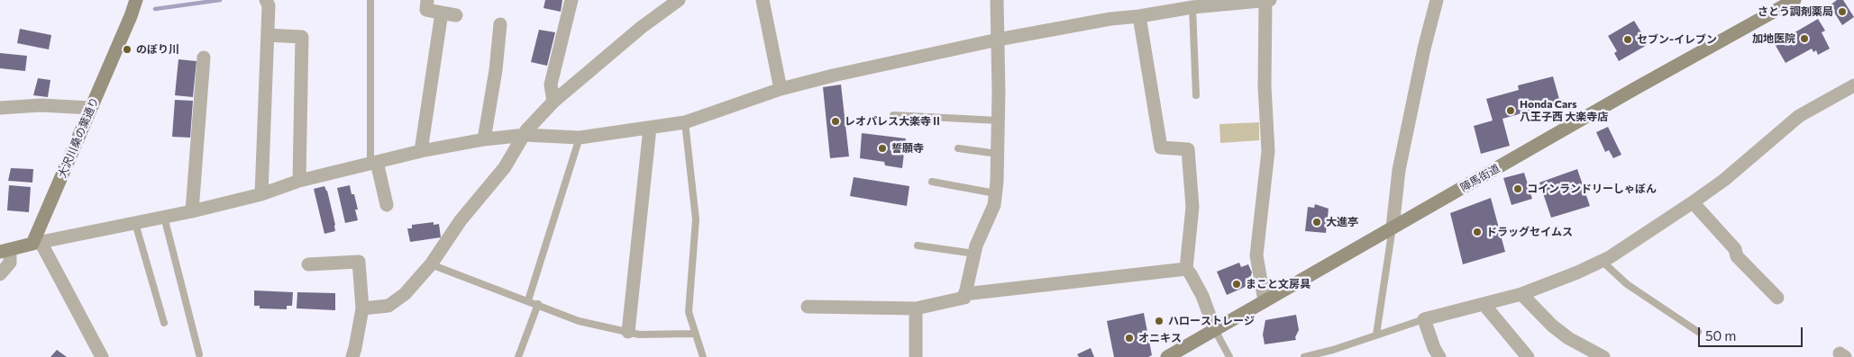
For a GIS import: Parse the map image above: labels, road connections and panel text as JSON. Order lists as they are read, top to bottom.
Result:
{
  "streets": {
    "main road": ["大沢川桑の葉通り", "陣馬街道"]
  },
  "places": [
    "さとう調剤薬局",
    "加地医院",
    "セブン-イレブン",
    "のぼり川",
    "Honda Cars 八王子西 大楽寺店",
    "レオパレス大楽寺Ⅱ",
    "誓願寺",
    "コインランドリーしゃぼん",
    "大進亭",
    "ドラッグセイムス",
    "まこと文房具",
    "ハローストレージ",
    "オニキス"
  ],
  "scale_bar": "50 m"
}
